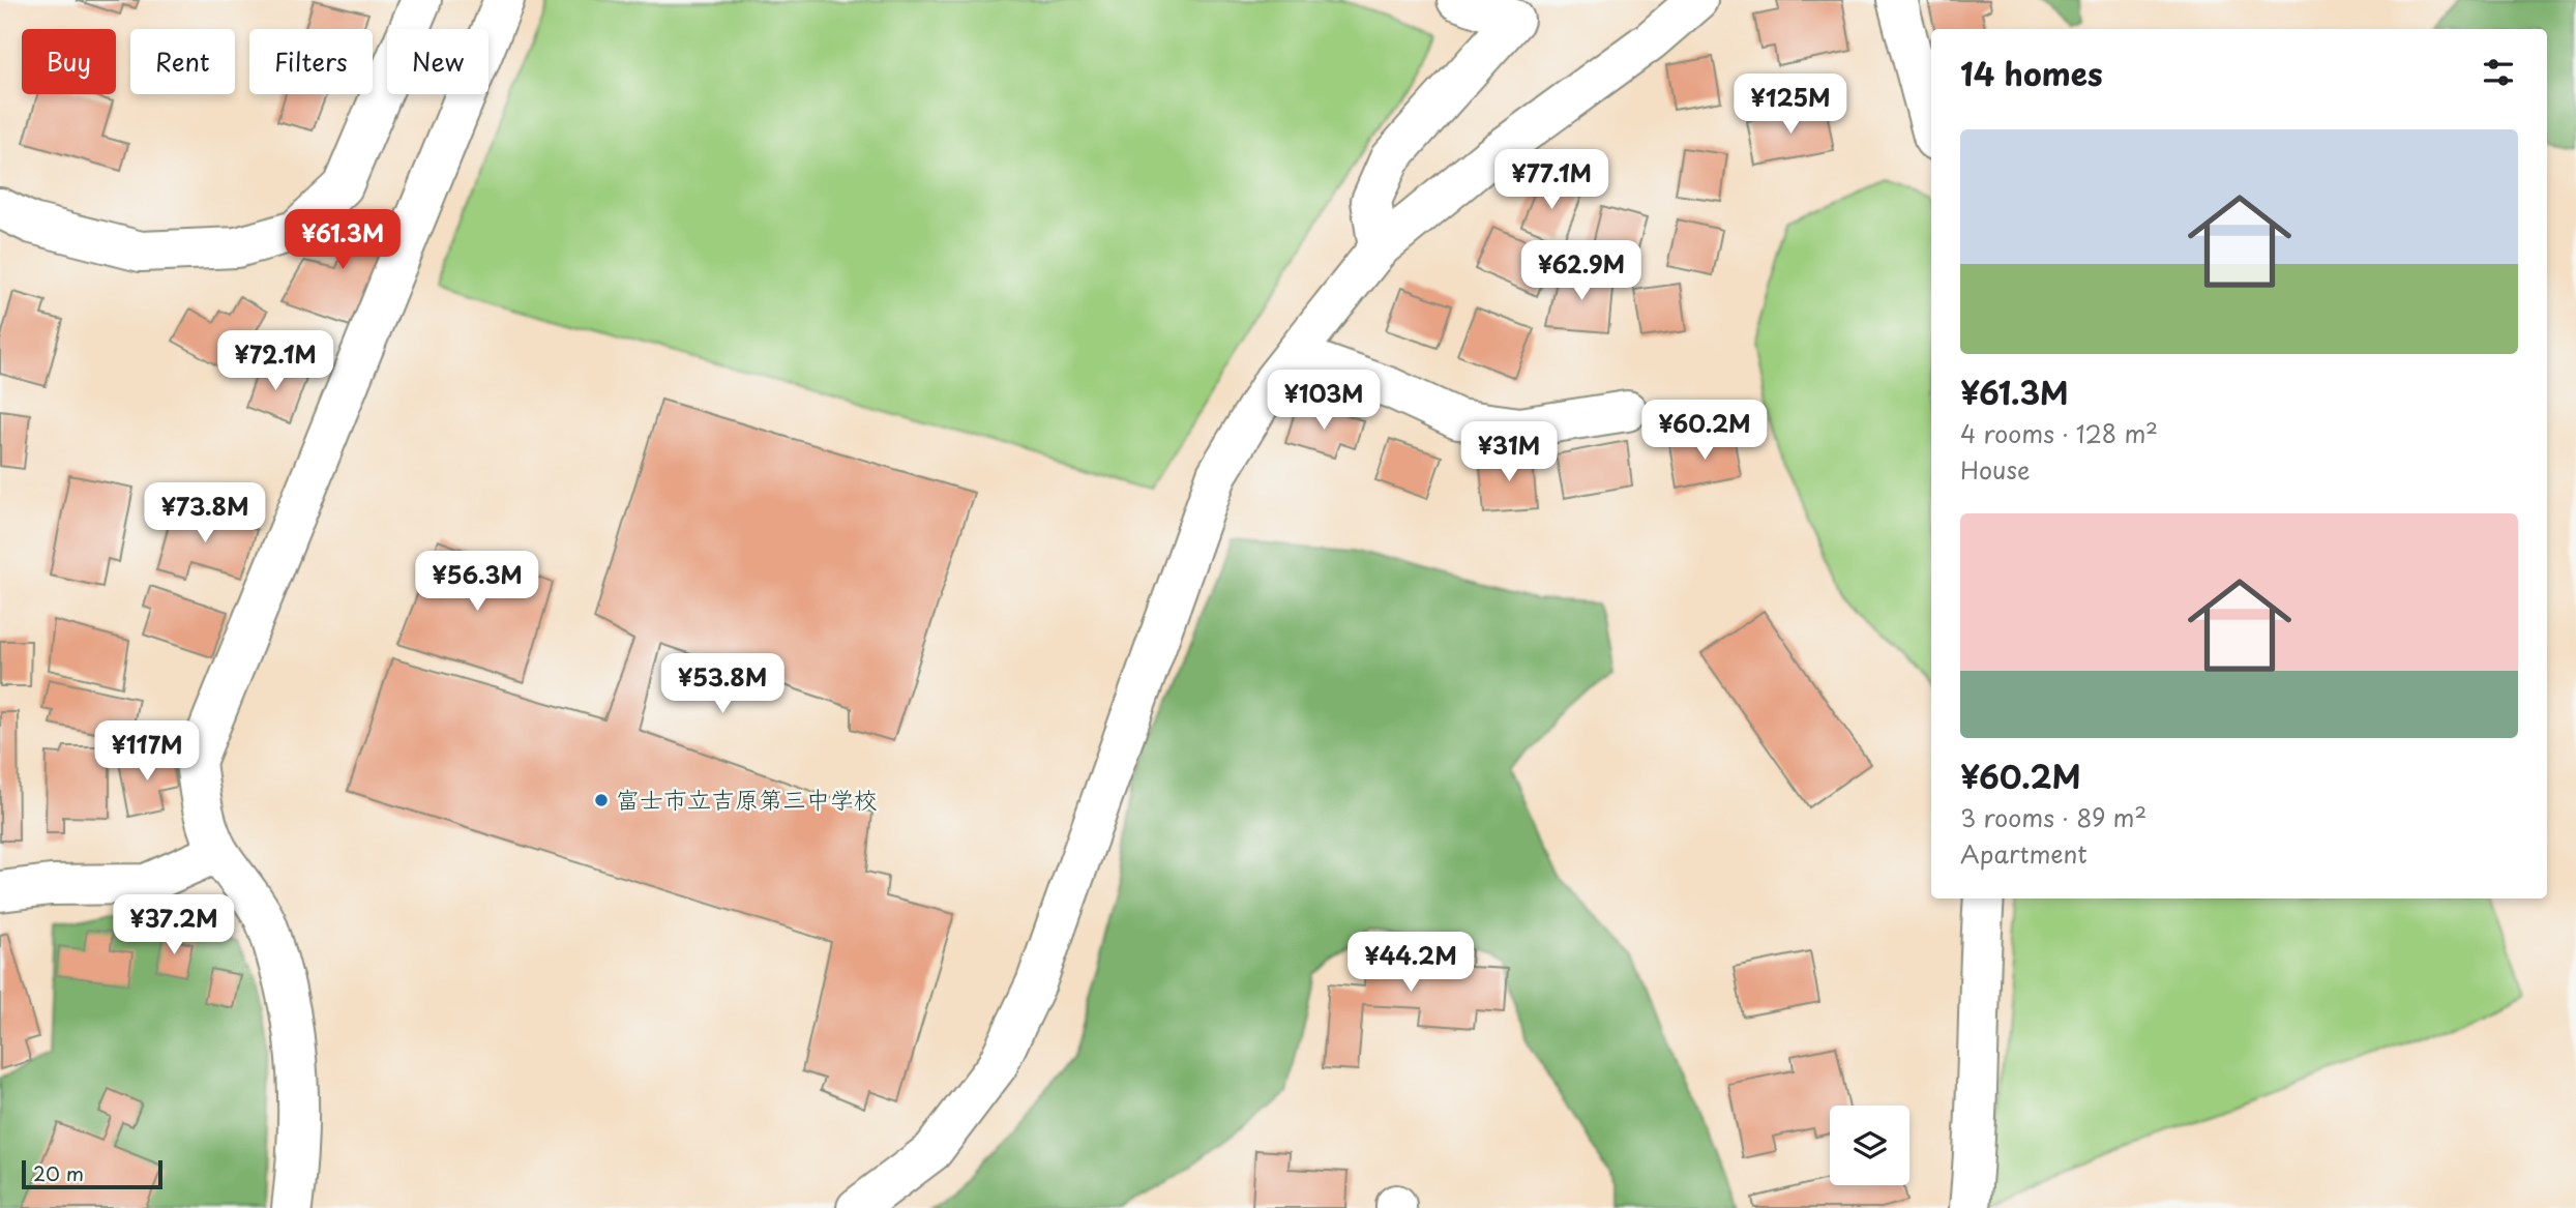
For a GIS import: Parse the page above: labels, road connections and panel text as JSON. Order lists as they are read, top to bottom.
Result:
{
  "places": ["富士市立吉原第三中学校"],
  "scale_bar": "20 m",
  "page": {
    "chip": [
      "Buy",
      "Rent",
      "Filters",
      "New"
    ],
    "heading": "14 homes",
    "price": [
      "¥125M",
      "¥77.1M",
      "¥61.3M",
      "¥62.9M",
      "¥72.1M",
      "¥103M",
      "¥60.2M",
      "¥31M",
      "¥73.8M",
      "¥56.3M",
      "¥53.8M",
      "¥117M",
      "¥37.2M",
      "¥44.2M"
    ],
    "list": [
      {
        "name": "¥61.3M",
        "note": "4 rooms · 128 m² · House"
      },
      {
        "name": "¥60.2M",
        "note": "3 rooms · 89 m² · Apartment"
      }
    ],
    "scale": "20 m"
  }
}
